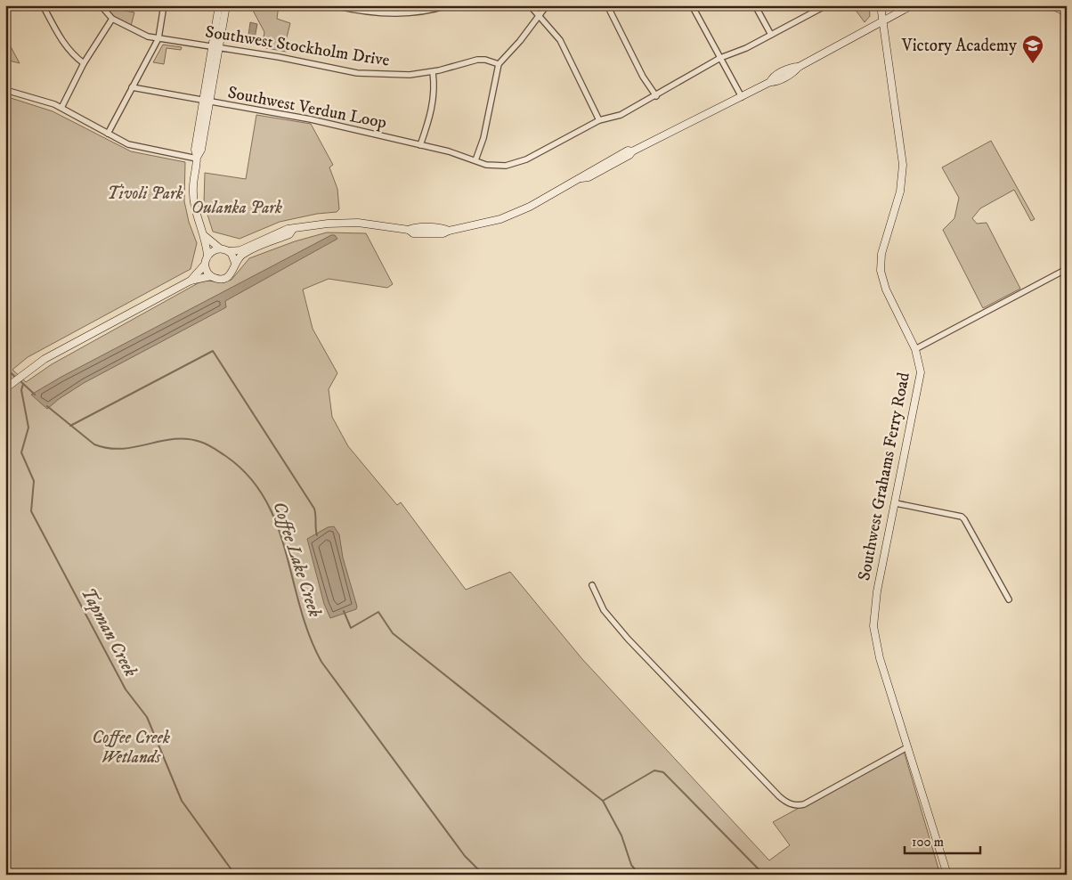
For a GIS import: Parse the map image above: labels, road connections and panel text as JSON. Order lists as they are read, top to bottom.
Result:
{
  "streets": {
    "main road": ["Southwest Grahams Ferry Road"],
    "street": ["Southwest Stockholm Drive", "Southwest Verdun Loop"]
  },
  "water": ["Coffee Lake Creek", "Tapman Creek"],
  "parks": ["Tivoli Park", "Oulanka Park", "Coffee Creek Wetlands"],
  "places": {
    "school or university": ["Victory Academy"]
  },
  "scale_bar": "100 m"
}
